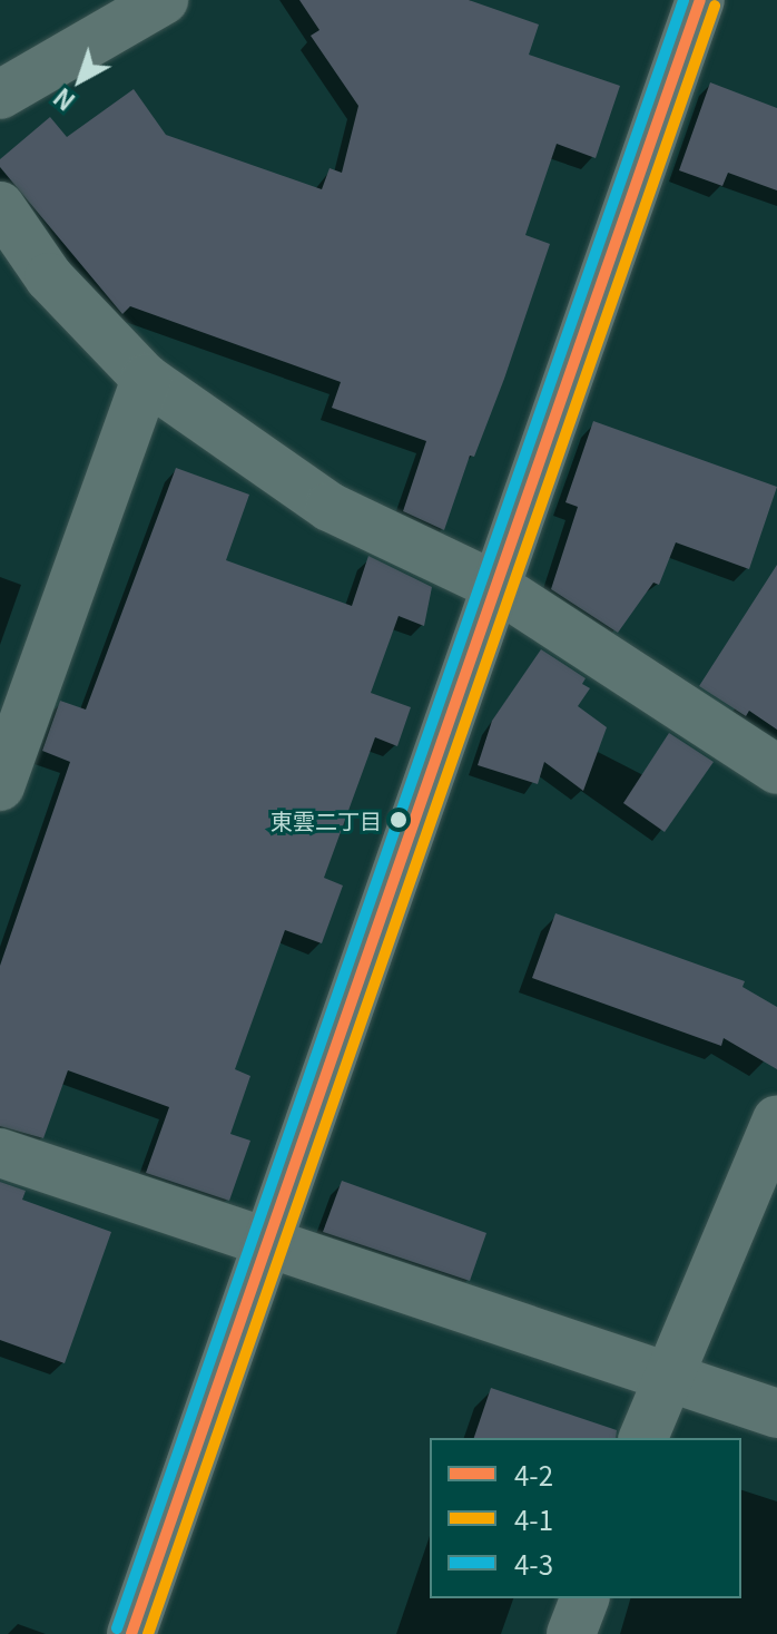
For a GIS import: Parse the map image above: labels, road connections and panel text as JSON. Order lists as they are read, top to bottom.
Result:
{
  "places": ["東雲二丁目"],
  "lines": ["transit line 4-2", "transit line 4-3", "transit line 4-1"],
  "legend": ["4-2", "4-1", "4-3"],
  "north": "bottom left"
}
